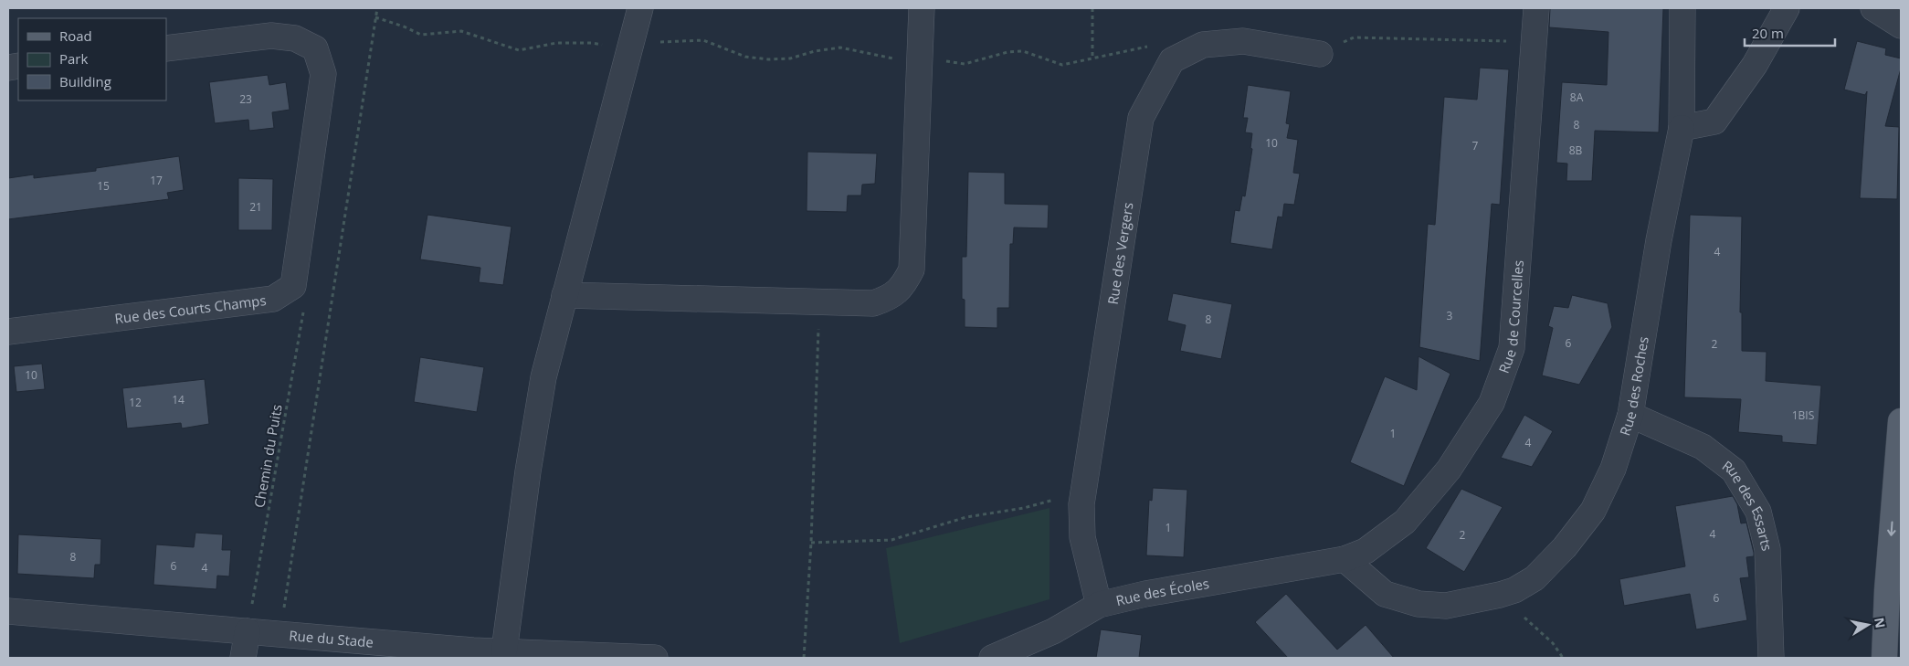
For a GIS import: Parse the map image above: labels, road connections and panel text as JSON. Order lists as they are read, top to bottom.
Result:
{
  "streets": {
    "street": [
      "Rue des Vergers",
      "Rue des Courts Champs",
      "Rue de Courcelles",
      "Rue des Roches",
      "Rue des Essarts",
      "Rue des Écoles",
      "Rue du Stade"
    ],
    "path": ["Chemin du Puits"]
  },
  "crossings": [
    ["Rue des Vergers", "Rue des Écoles"],
    ["Rue des Courts Champs", "Chemin du Puits"],
    ["Rue de Courcelles", "Rue des Écoles"],
    ["Rue des Roches", "Rue des Essarts"],
    ["Chemin du Puits", "Rue du Stade"]
  ],
  "house_numbers": [
    "8A",
    "23",
    "8",
    "10",
    "7",
    "8B",
    "17",
    "15",
    "21",
    "4",
    "3",
    "8",
    "6",
    "2",
    "10",
    "14",
    "12",
    "1BIS",
    "1",
    "4",
    "1",
    "4",
    "2",
    "8",
    "6",
    "4",
    "6"
  ],
  "legend": ["Road", "Park", "Building"],
  "scale_bar": "20 m",
  "north": "right"
}
